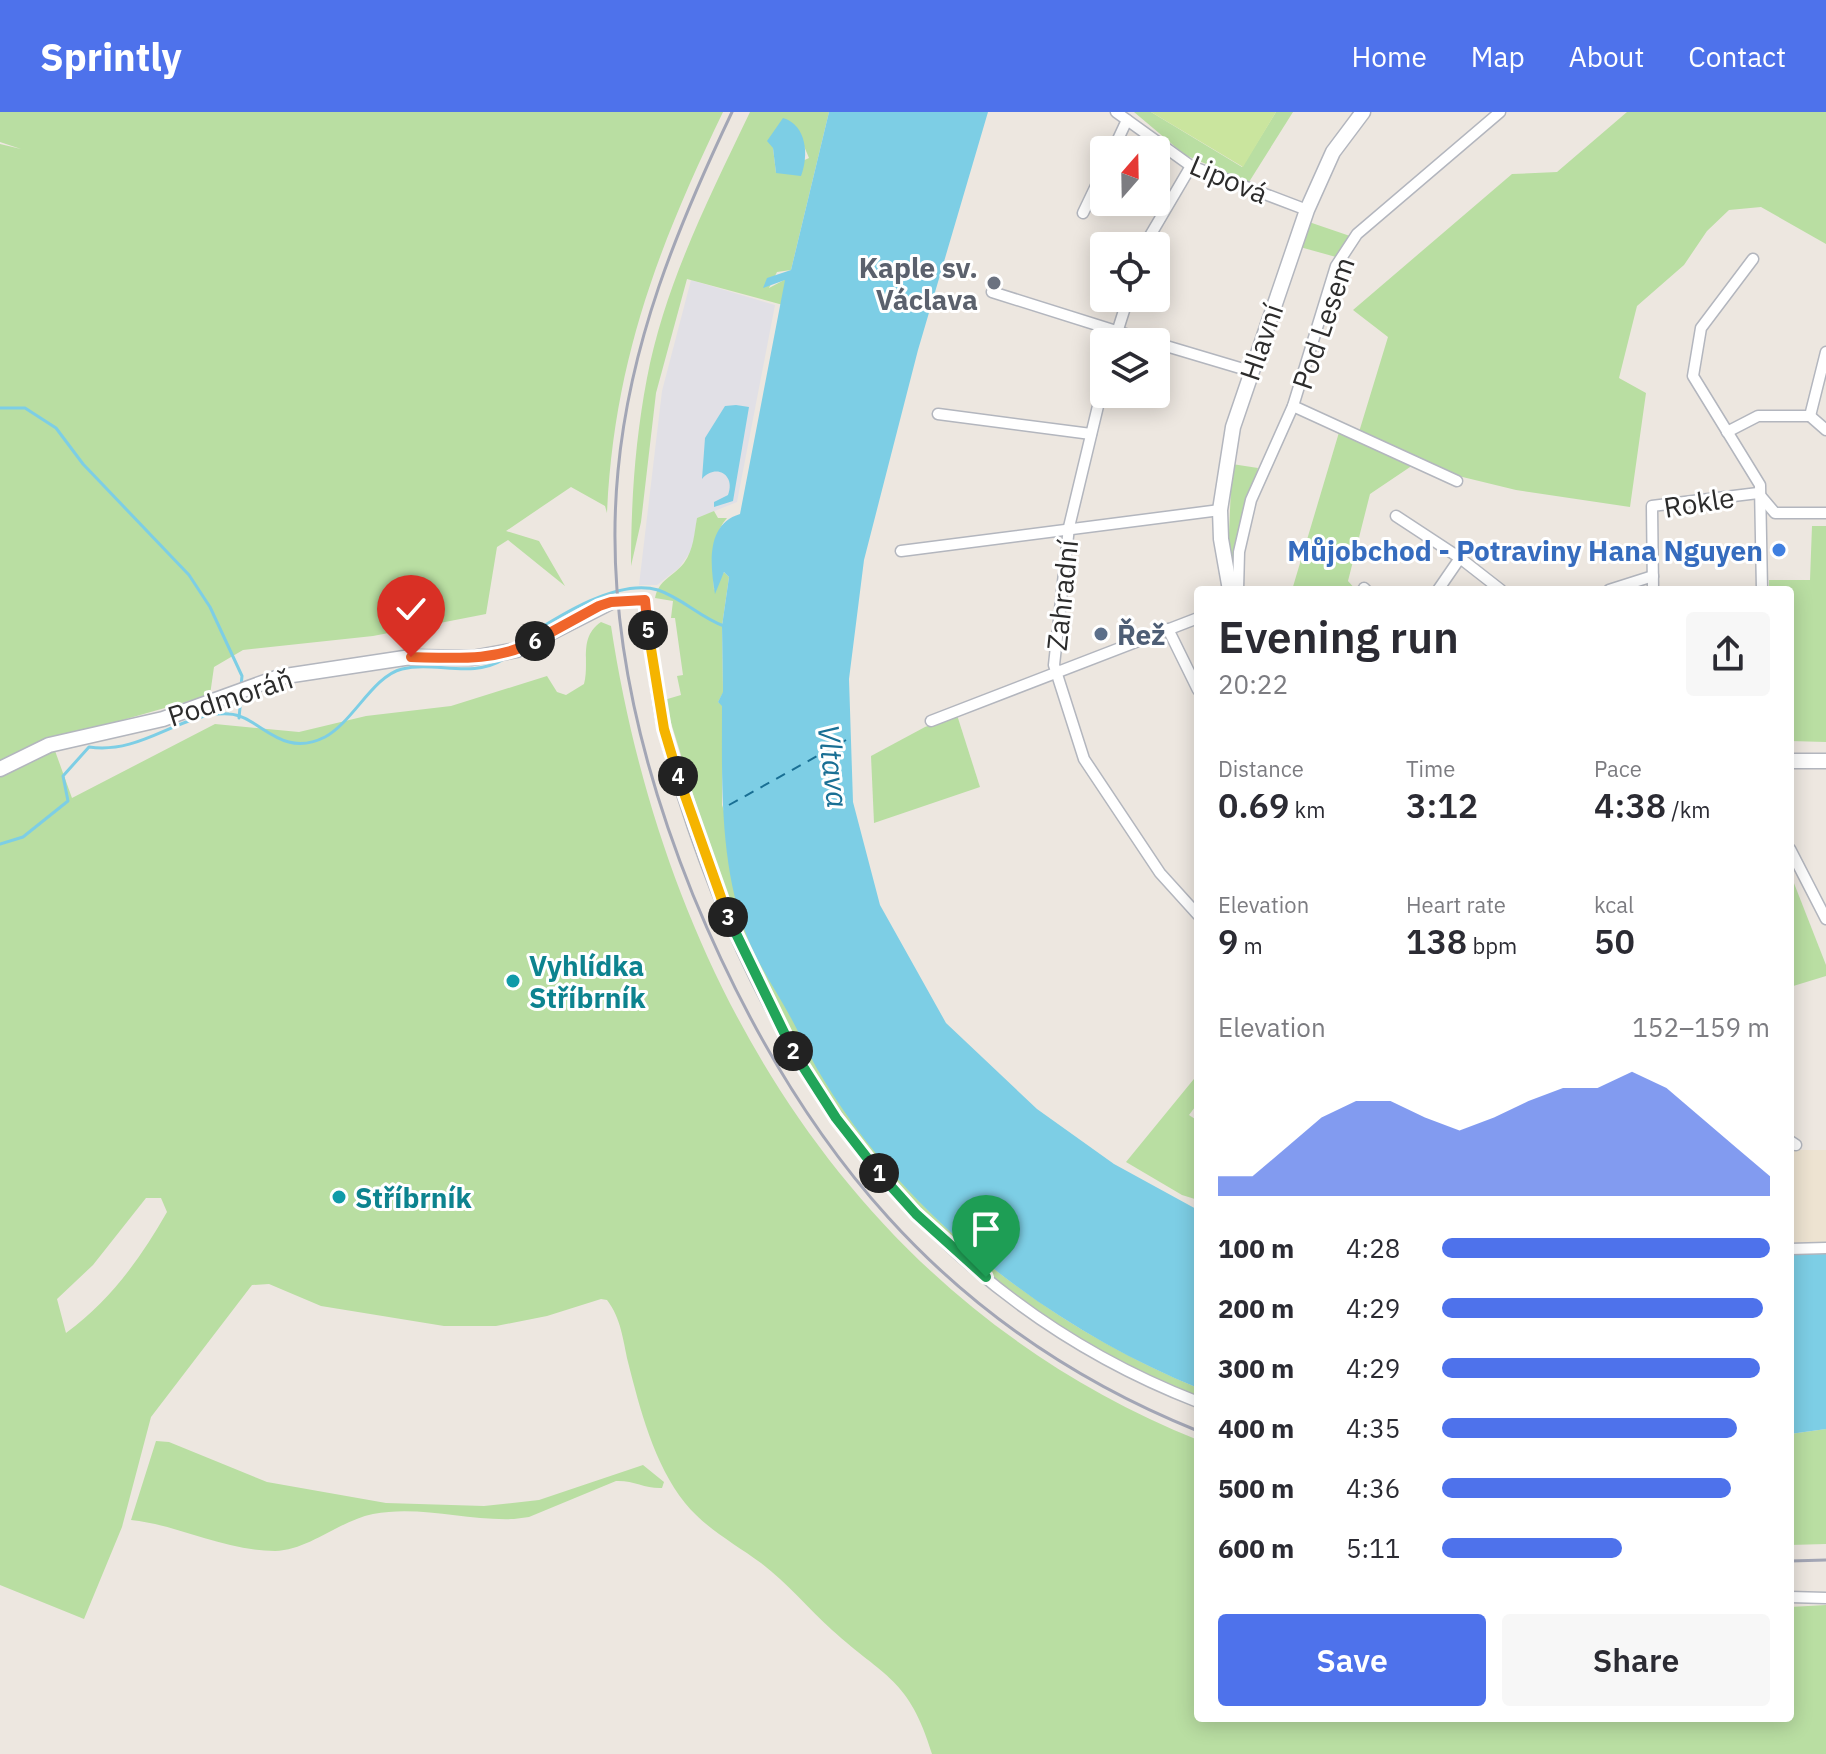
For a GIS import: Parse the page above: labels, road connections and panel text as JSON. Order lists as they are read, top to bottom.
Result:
{
  "streets": {
    "street": [
      "Lipová",
      "Pod Lesem",
      "Hlavní",
      "Rokle",
      "Zahradní",
      "Podmoráň"
    ]
  },
  "crossings": [
    ["Lipová", "Hlavní"]
  ],
  "water": ["Vltava"],
  "places": [
    "Kaple sv. Václava",
    "Můjobchod - Potraviny Hana Nguyen",
    "Řež",
    "Vyhlídka Stříbrník",
    "Stříbrník"
  ],
  "north": "top",
  "page": {
    "header": "Sprintly",
    "nav": [
      "Home",
      "Map",
      "About",
      "Contact"
    ],
    "heading": ["Evening run", "20:22"],
    "pins": [
      "5",
      "6",
      "4",
      "3",
      "2",
      "1"
    ],
    "stats": [
      ["Distance", "0.69 km"],
      ["Time", "3:12"],
      ["Pace", "4:38 /km"],
      ["Elevation", "9 m"],
      ["Heart rate", "138 bpm"],
      ["kcal", "50"]
    ],
    "chart": ["Elevation", "152–159 m"],
    "list": [
      {
        "name": "100 m",
        "note": "4:28"
      },
      {
        "name": "200 m",
        "note": "4:29"
      },
      {
        "name": "300 m",
        "note": "4:29"
      },
      {
        "name": "400 m",
        "note": "4:35"
      },
      {
        "name": "500 m",
        "note": "4:36"
      },
      {
        "name": "600 m",
        "note": "5:11"
      }
    ],
    "buttons": ["Save", "Share"]
  }
}
